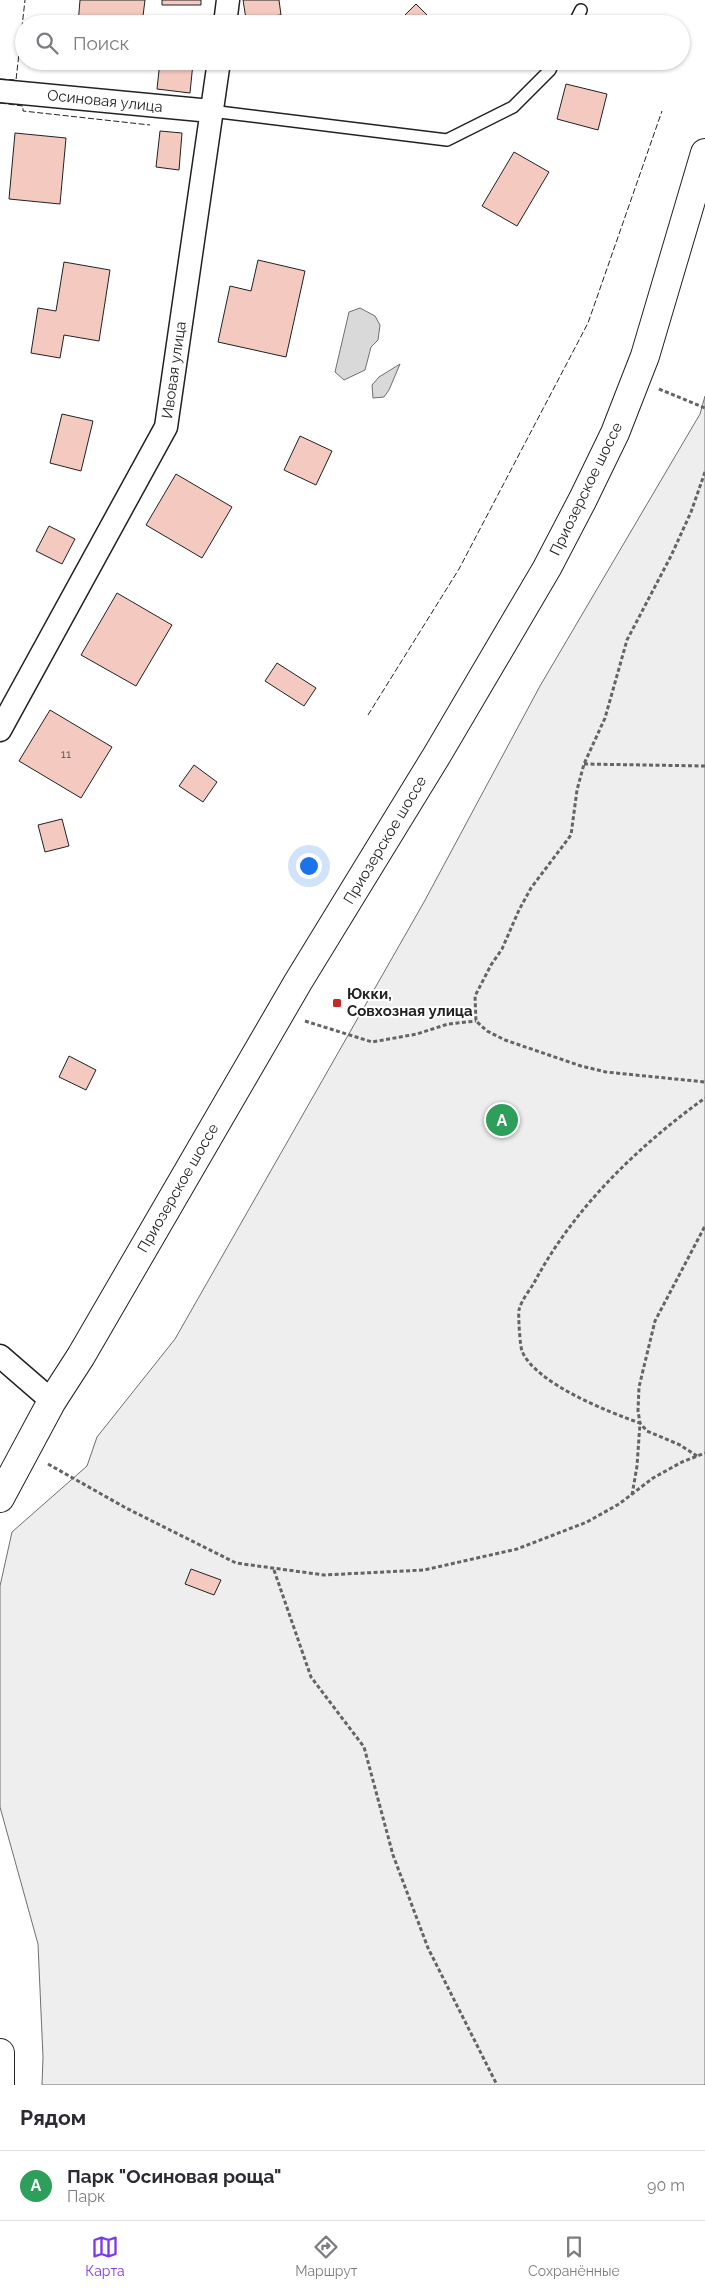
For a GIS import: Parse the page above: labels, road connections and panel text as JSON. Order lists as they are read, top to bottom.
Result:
{
  "streets": {
    "main road": ["Приозерское шоссе"],
    "street": ["Осиновая улица", "Ивовая улица"]
  },
  "crossings": [
    ["Осиновая улица", "Ивовая улица"]
  ],
  "places": {
    "transit": ["Юкки, Совхозная улица"]
  },
  "house_numbers": ["11"],
  "page": {
    "search": "Поиск",
    "pins": "A",
    "heading": "Рядом",
    "list": [
      {
        "mark": "A",
        "name": "Парк \"Осиновая роща\"",
        "note": "Парк",
        "value": "90 m"
      }
    ],
    "nav": ["Карта", "Маршрут", "Сохранённые"]
  }
}
